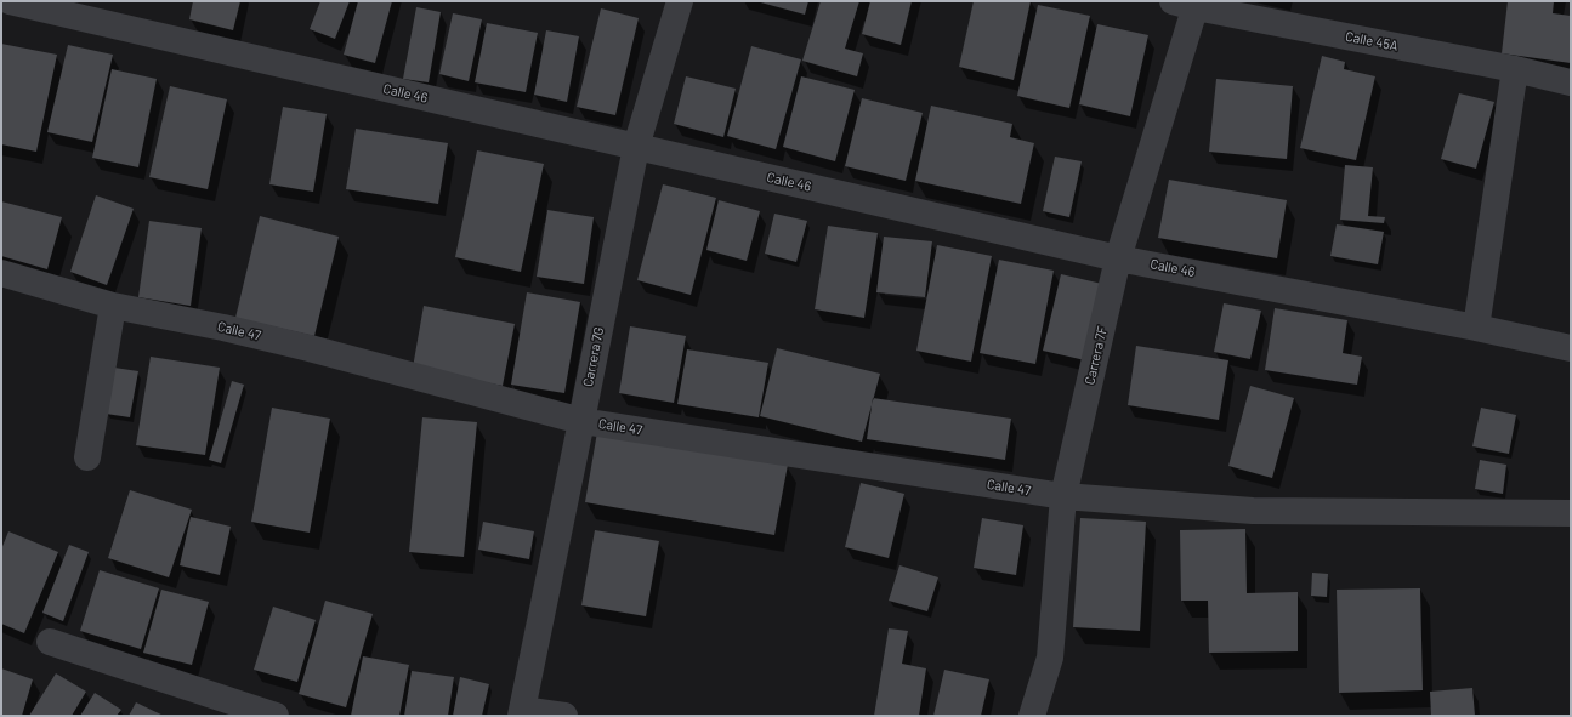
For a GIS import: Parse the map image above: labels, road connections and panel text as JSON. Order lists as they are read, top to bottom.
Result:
{
  "streets": {
    "street": [
      "Calle 45A",
      "Calle 46",
      "Calle 47",
      "Carrera 7F",
      "Carrera 7G"
    ]
  },
  "crossings": [
    ["Calle 45A", "Carrera 7F"],
    ["Calle 46", "Carrera 7F"],
    ["Calle 46", "Carrera 7G"],
    ["Calle 47", "Carrera 7F"],
    ["Calle 47", "Carrera 7G"]
  ]
}
